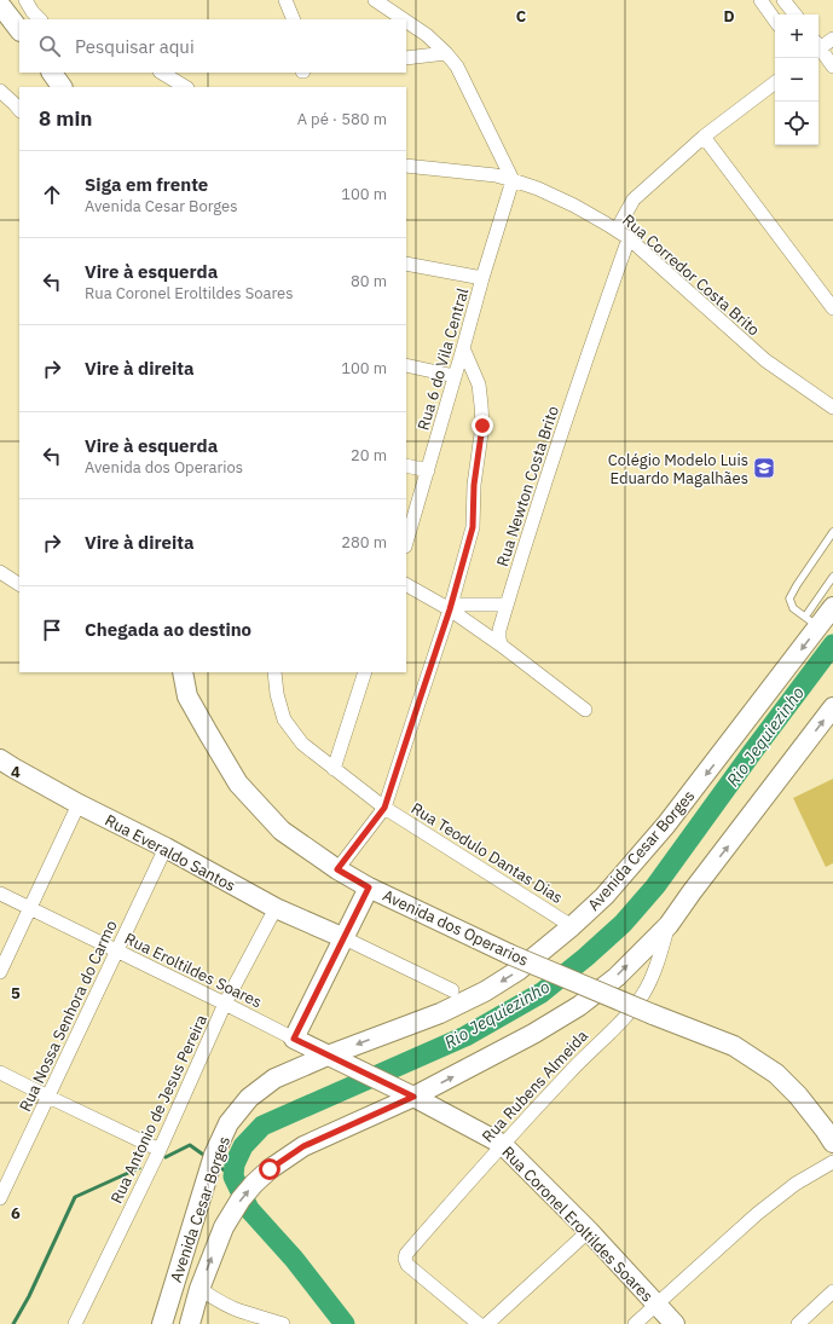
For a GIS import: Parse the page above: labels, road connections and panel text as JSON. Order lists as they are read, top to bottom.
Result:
{
  "streets": {
    "main road": [
      "Avenida Cesar Borges",
      "Rua Everaldo Santos",
      "Avenida dos Operarios",
      "Rua Coronel Eroltildes Soares"
    ],
    "street": [
      "Rua Corredor Costa Brito",
      "Rua 6 do Vila Central",
      "Rua Newton Costa Brito",
      "Rua Teodulo Dantas Dias",
      "Rua Eroltildes Soares",
      "Rua Nossa Senhora do Carmo",
      "Rua Rubens Almeida",
      "Rua Antonio de Jesus Pereira"
    ]
  },
  "crossings": [
    ["Rua Corredor Costa Brito", "Rua 6 do Vila Central"],
    ["Rua Corredor Costa Brito", "Rua Newton Costa Brito"],
    ["Avenida Cesar Borges", "Rua Teodulo Dantas Dias"],
    ["Avenida Cesar Borges", "Rua Rubens Almeida"],
    ["Avenida Cesar Borges", "Rua Coronel Eroltildes Soares"],
    ["Rua Everaldo Santos", "Rua Nossa Senhora do Carmo"],
    ["Rua Everaldo Santos", "Rua Antonio de Jesus Pereira"],
    ["Rua Eroltildes Soares", "Rua Nossa Senhora do Carmo"],
    ["Rua Eroltildes Soares", "Rua Antonio de Jesus Pereira"],
    ["Rua Eroltildes Soares", "Rua Coronel Eroltildes Soares"],
    ["Rua Rubens Almeida", "Rua Coronel Eroltildes Soares"]
  ],
  "water": ["Rio Jequiezinho"],
  "places": {
    "school or university": ["Colégio Modelo Luis Eduardo Magalhães"]
  },
  "page": {
    "map_buttons": ["+", "−"],
    "search": "Pesquisar aqui",
    "heading": ["8 min", "A pé · 580 m"],
    "list": [
      ["Siga em frente", "Avenida Cesar Borges", "100 m"],
      ["Vire à esquerda", "Rua Coronel Eroltildes Soares", "80 m"],
      ["Vire à direita", "100 m"],
      ["Vire à esquerda", "Avenida dos Operarios", "20 m"],
      ["Vire à direita", "280 m"],
      "Chegada ao destino"
    ]
  },
  "grid": {
    "columns": ["C", "D"],
    "rows": ["4", "5", "6"]
  }
}
